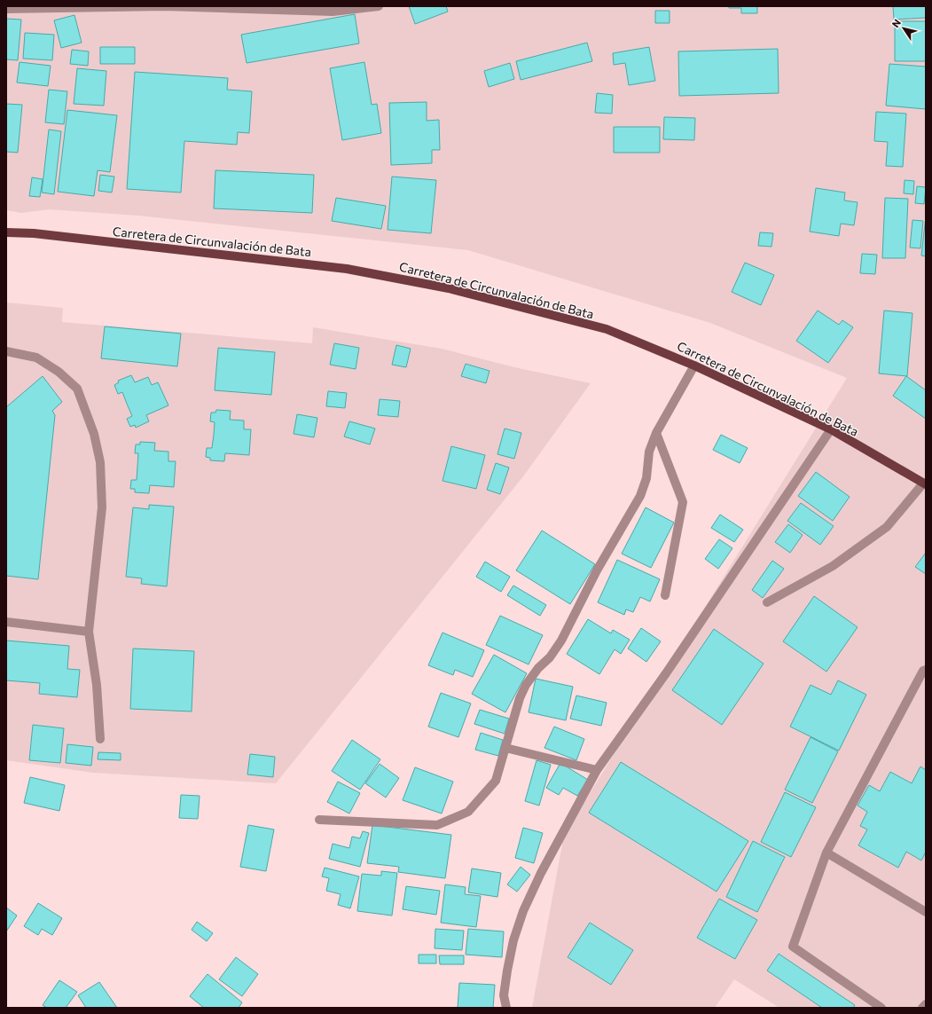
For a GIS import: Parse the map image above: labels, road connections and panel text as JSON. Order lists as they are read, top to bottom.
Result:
{
  "streets": {
    "main road": ["Carretera de Circunvalación de Bata"]
  },
  "north": "top left"
}
